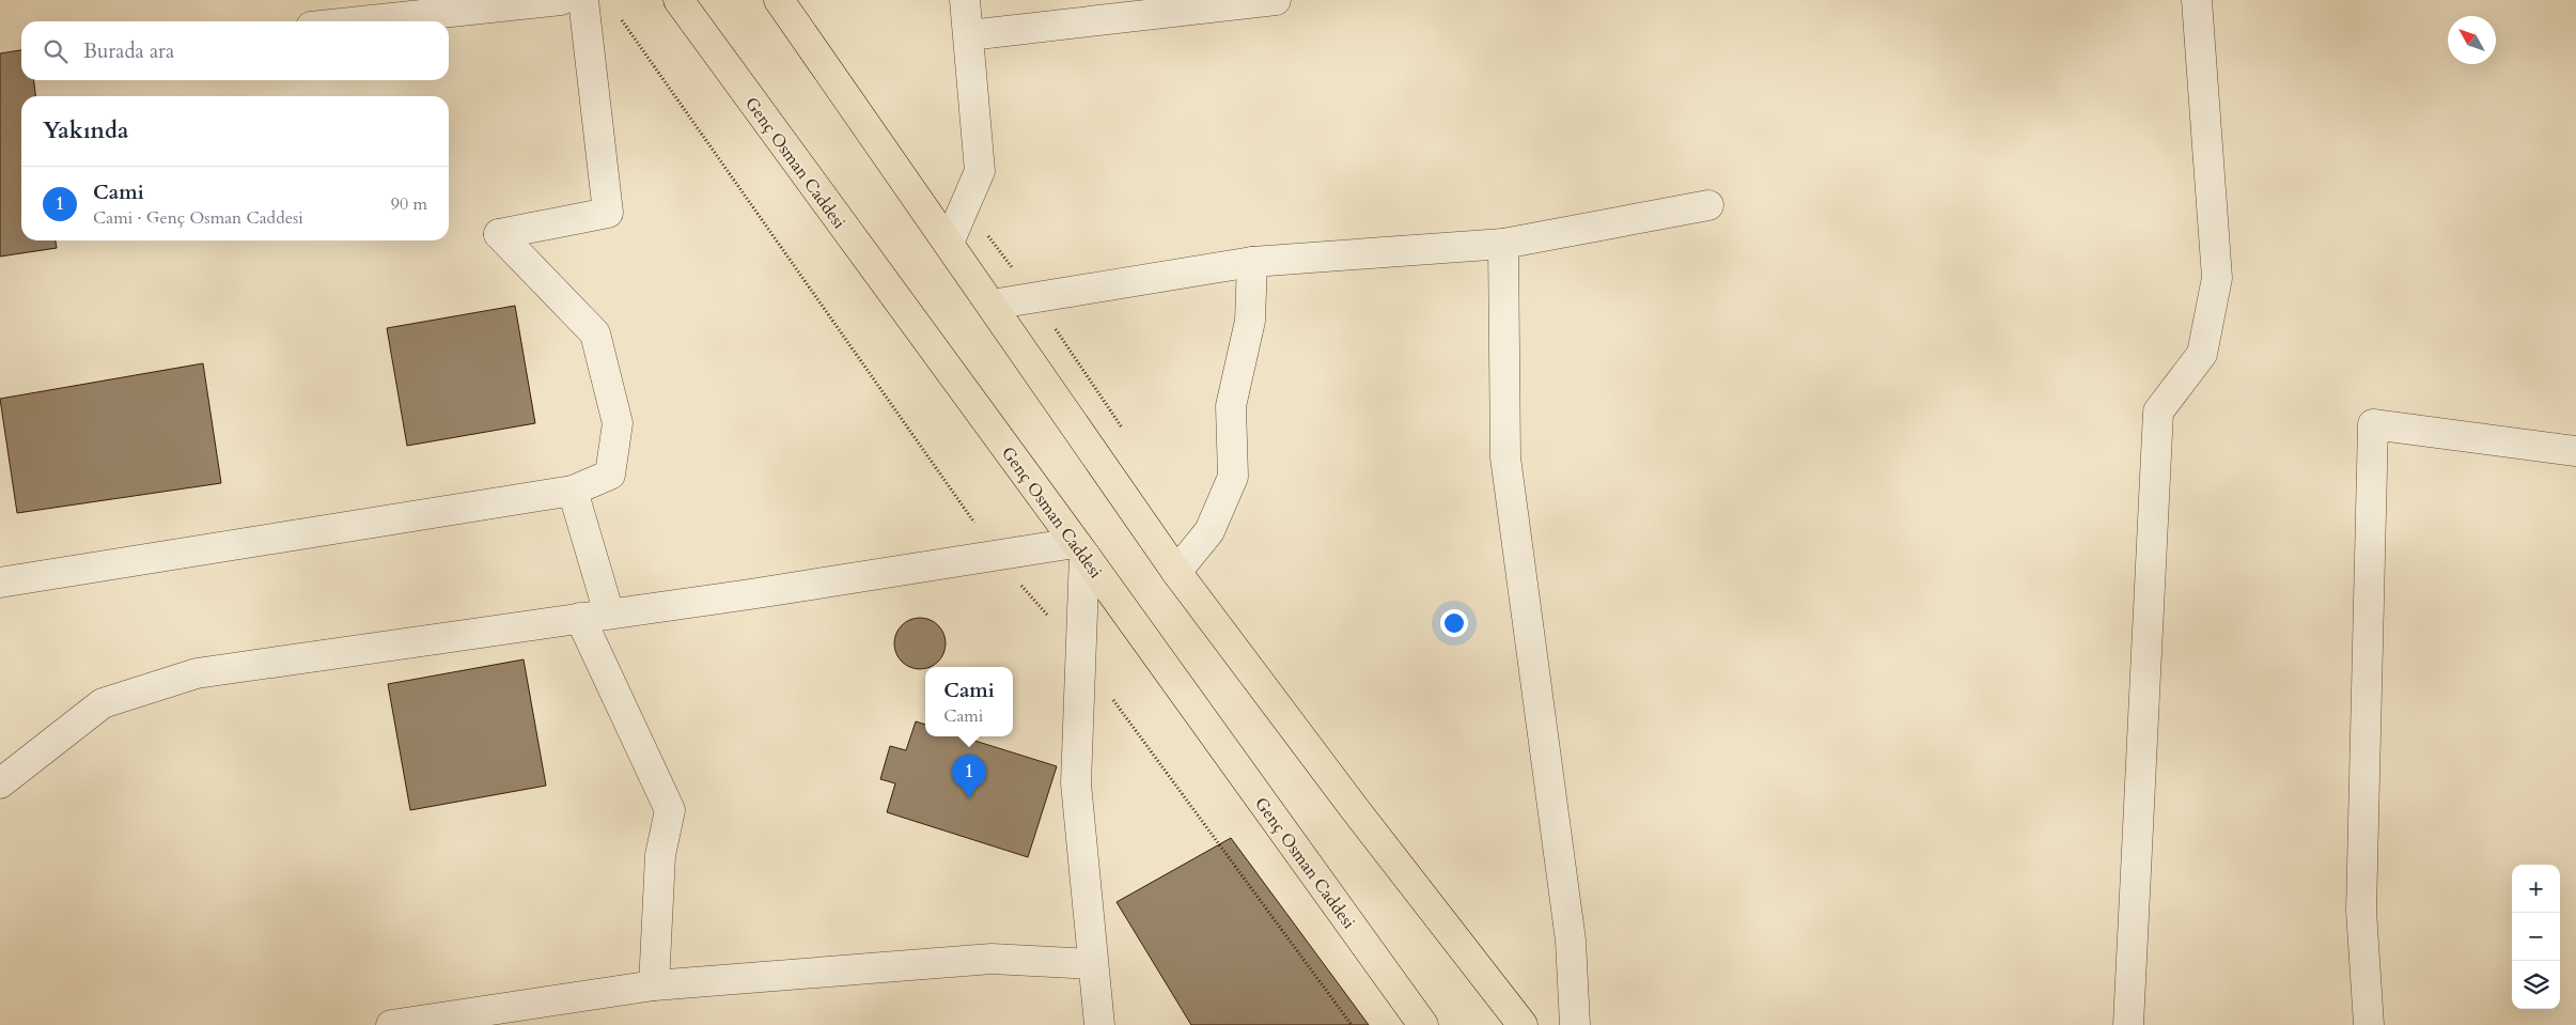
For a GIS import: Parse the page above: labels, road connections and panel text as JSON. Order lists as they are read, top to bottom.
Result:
{
  "streets": {
    "main road": ["Genç Osman Caddesi"]
  },
  "north": "top left",
  "page": {
    "search": "Burada ara",
    "heading": "Yakında",
    "list": [
      {
        "mark": "1",
        "name": "Cami",
        "note": "Cami · Genç Osman Caddesi",
        "value": "90 m"
      }
    ],
    "popup": ["Cami", "Cami"],
    "pins": "1",
    "map_buttons": ["+", "−"]
  }
}
